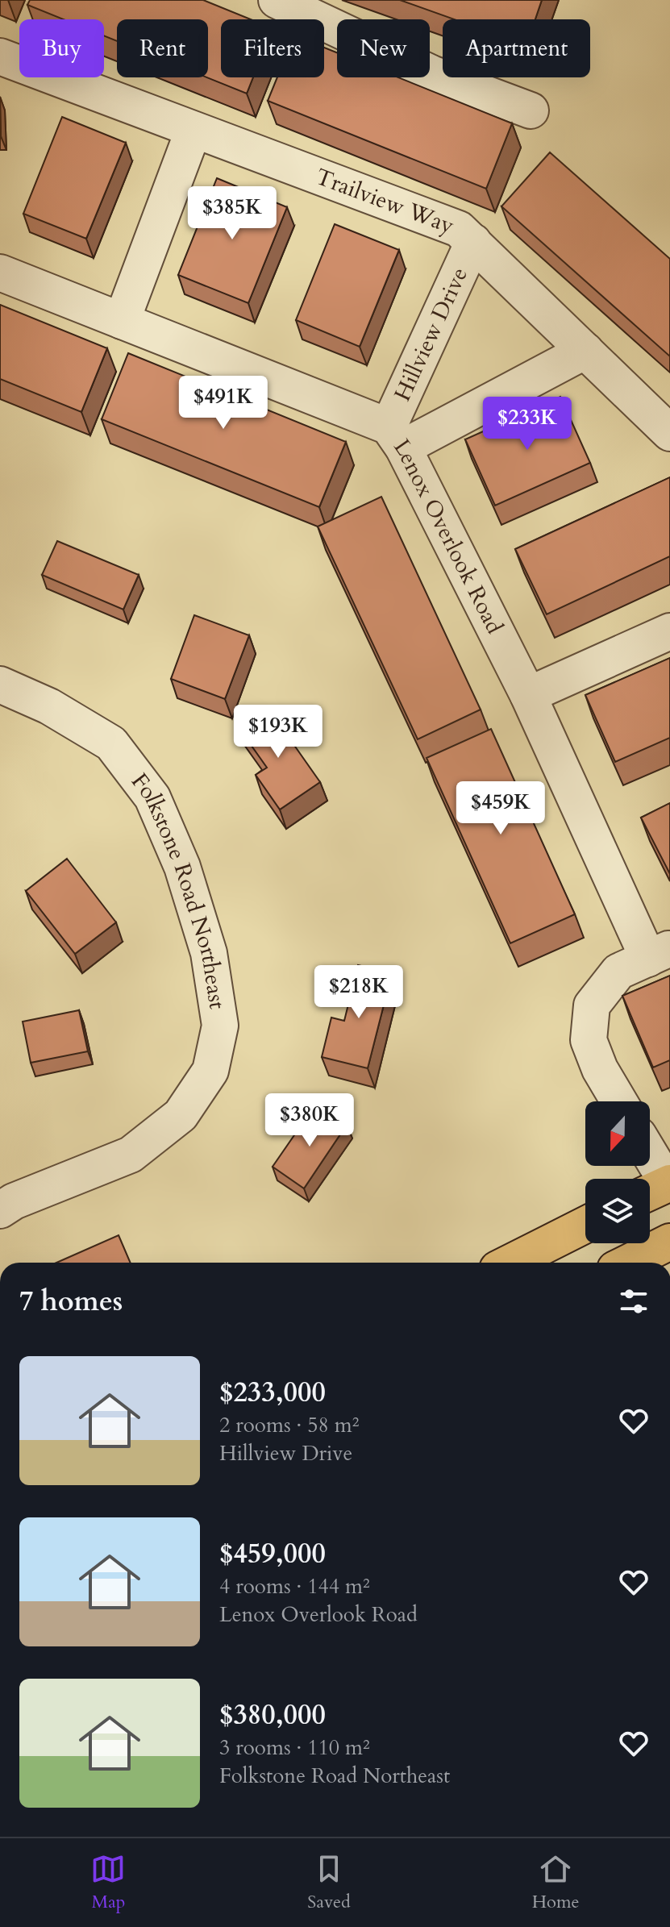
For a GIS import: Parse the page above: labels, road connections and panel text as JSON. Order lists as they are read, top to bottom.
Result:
{
  "streets": {
    "street": [
      "Trailview Way",
      "Hillview Drive",
      "Lenox Overlook Road",
      "Folkstone Road Northeast"
    ]
  },
  "crossings": [
    ["Trailview Way", "Hillview Drive"],
    ["Hillview Drive", "Lenox Overlook Road"]
  ],
  "north": "bottom",
  "page": {
    "chip": [
      "Buy",
      "Rent",
      "Filters",
      "New",
      "Apartment"
    ],
    "price": [
      "$385K",
      "$491K",
      "$233K",
      "$193K",
      "$459K",
      "$218K",
      "$380K"
    ],
    "heading": "7 homes",
    "list": [
      {
        "name": "$233,000",
        "note": "2 rooms · 58 m² · Hillview Drive"
      },
      {
        "name": "$459,000",
        "note": "4 rooms · 144 m² · Lenox Overlook Road"
      },
      {
        "name": "$380,000",
        "note": "3 rooms · 110 m² · Folkstone Road Northeast"
      }
    ],
    "tabs": ["Map", "Saved", "Home"]
  }
}
